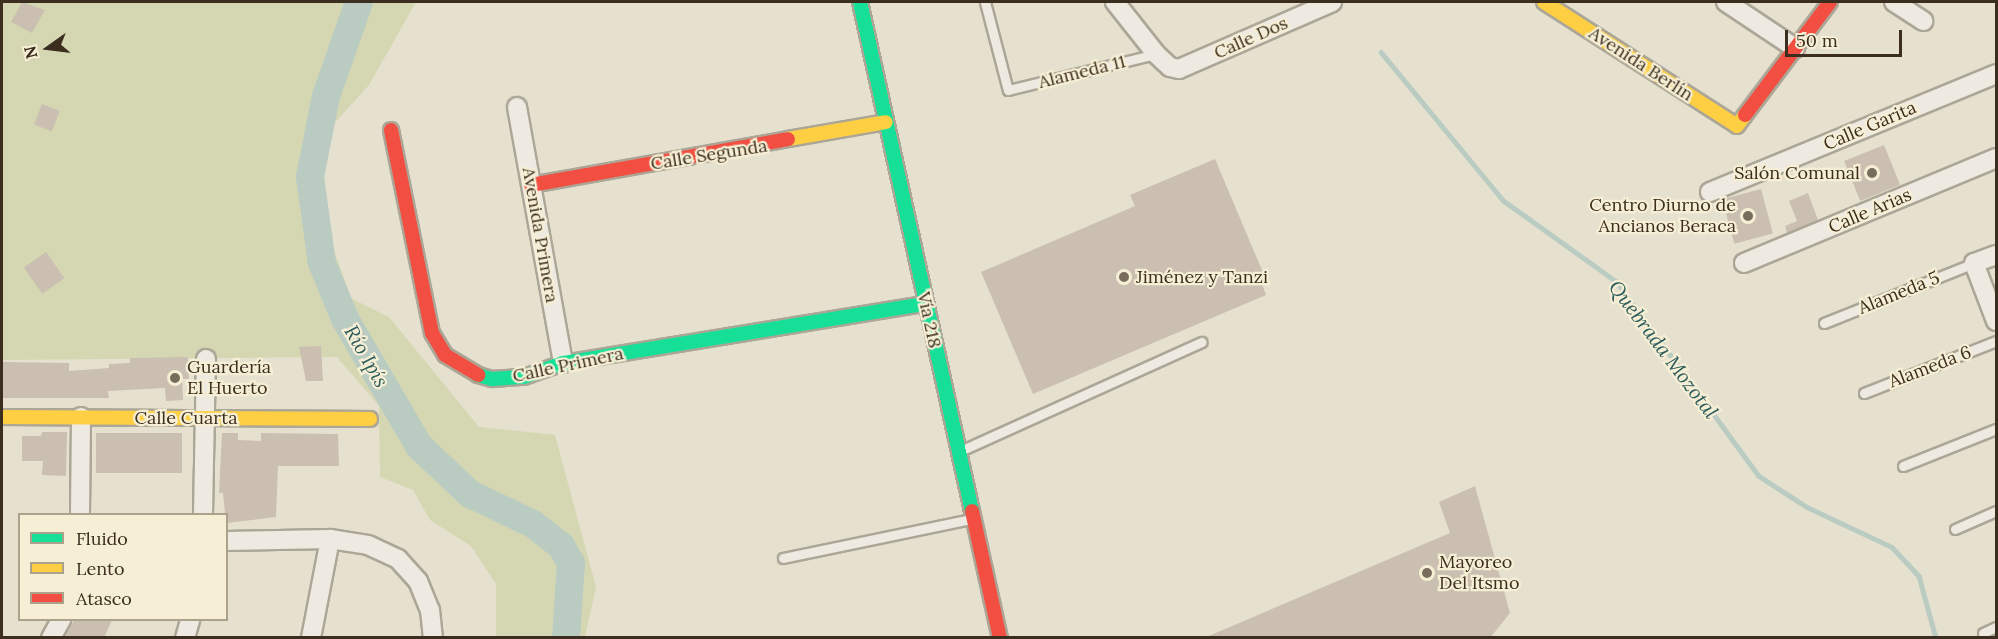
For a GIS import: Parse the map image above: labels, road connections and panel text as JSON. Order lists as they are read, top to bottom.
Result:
{
  "streets": {
    "street": [
      "Calle Dos",
      "Avenida Berlín",
      "Calle Garita",
      "Calle Segunda",
      "Calle Arias",
      "Avenida Primera",
      "Vía 218",
      "Calle Primera",
      "Calle Cuarta"
    ],
    "lane": ["Alameda 11", "Alameda 5", "Alameda 6"]
  },
  "crossings": [
    ["Calle Dos", "Alameda 11"],
    ["Calle Segunda", "Avenida Primera"],
    ["Calle Segunda", "Vía 218"],
    ["Avenida Primera", "Calle Primera"],
    ["Vía 218", "Calle Primera"]
  ],
  "water": ["Quebrada Mozotal", "Río Ipís"],
  "places": [
    "Salón Comunal",
    "Centro Diurno de Ancianos Beraca",
    "Jiménez y Tanzi",
    "Guardería El Huerto",
    "Mayoreo Del Itsmo"
  ],
  "legend": ["Fluido", "Lento", "Atasco"],
  "scale_bar": "50 m",
  "north": "left"
}
